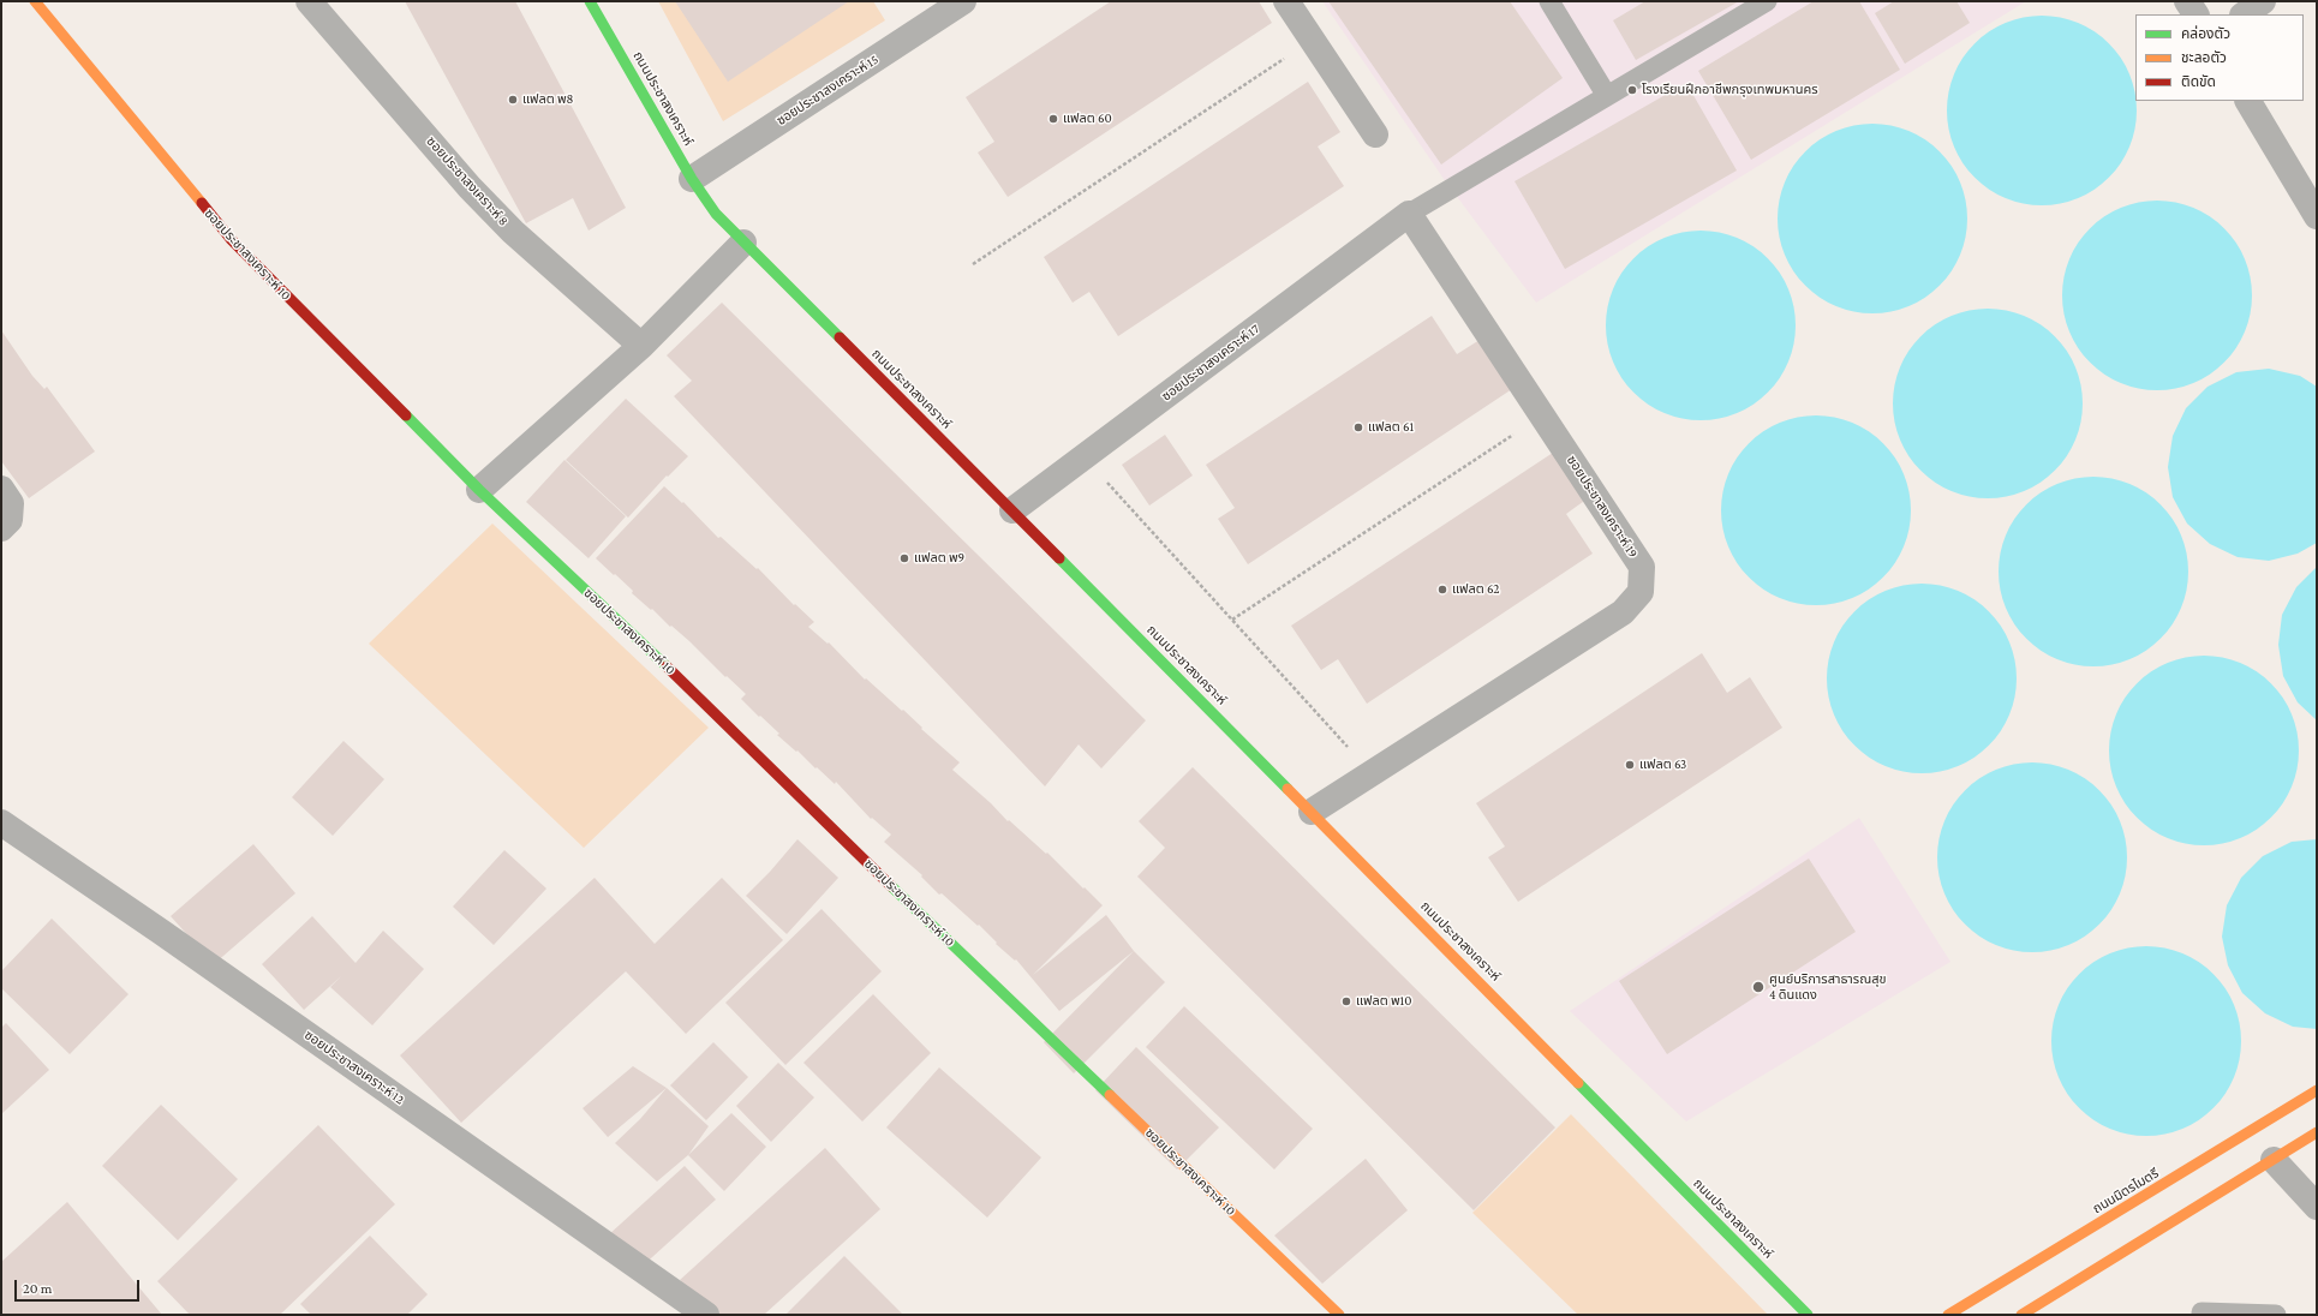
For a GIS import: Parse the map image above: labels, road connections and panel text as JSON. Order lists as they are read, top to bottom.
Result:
{
  "streets": {
    "street": [
      "ซอยประชาสงเคราะห์ 15",
      "ถนนประชาสงเคราะห์",
      "ซอยประชาสงเคราะห์ 8",
      "ซอยประชาสงเคราะห์ 10",
      "ซอยประชาสงเคราะห์ 17",
      "ซอยประชาสงเคราะห์ 19",
      "ซอยประชาสงเคราะห์ 12",
      "ถนนมิตรไมตรี"
    ]
  },
  "crossings": [
    ["ซอยประชาสงเคราะห์ 15", "ถนนประชาสงเคราะห์"],
    ["ถนนประชาสงเคราะห์", "ซอยประชาสงเคราะห์ 17"],
    ["ถนนประชาสงเคราะห์", "ซอยประชาสงเคราะห์ 19"],
    ["ซอยประชาสงเคราะห์ 17", "ซอยประชาสงเคราะห์ 19"]
  ],
  "places": [
    "โรงเรียนฝึกอาชีพกรุงเทพมหานคร",
    "แฟลต พ8",
    "แฟลต 60",
    "แฟลต 61",
    "แฟลต พ9",
    "แฟลต 62",
    "แฟลต 63",
    "ศูนย์บริการสาธารณสุข 4 ดินแดง",
    "แฟลต พ10"
  ],
  "legend": ["คล่องตัว", "ชะลอตัว", "ติดขัด"],
  "scale_bar": "20 m"
}
